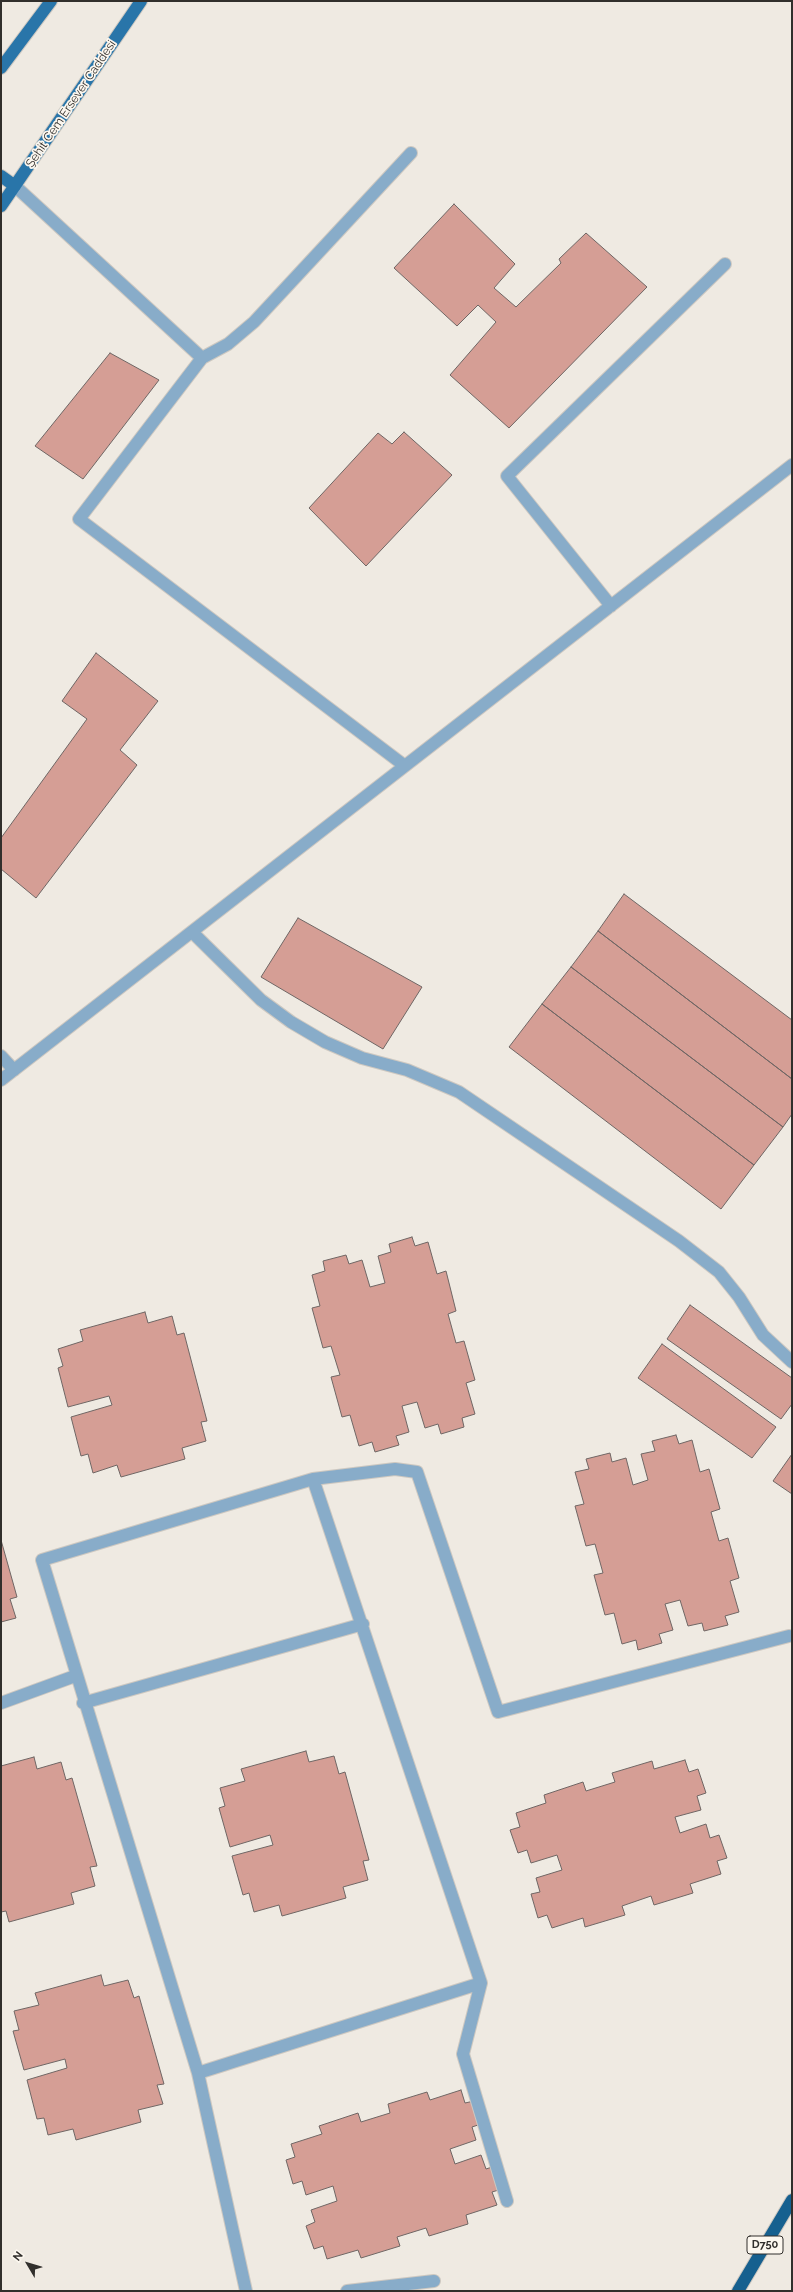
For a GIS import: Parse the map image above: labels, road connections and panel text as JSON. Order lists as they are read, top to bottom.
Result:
{
  "streets": {
    "highway": ["D750"],
    "main road": ["Şehit Cem Ersever Caddesi"]
  },
  "north": "top left"
}
